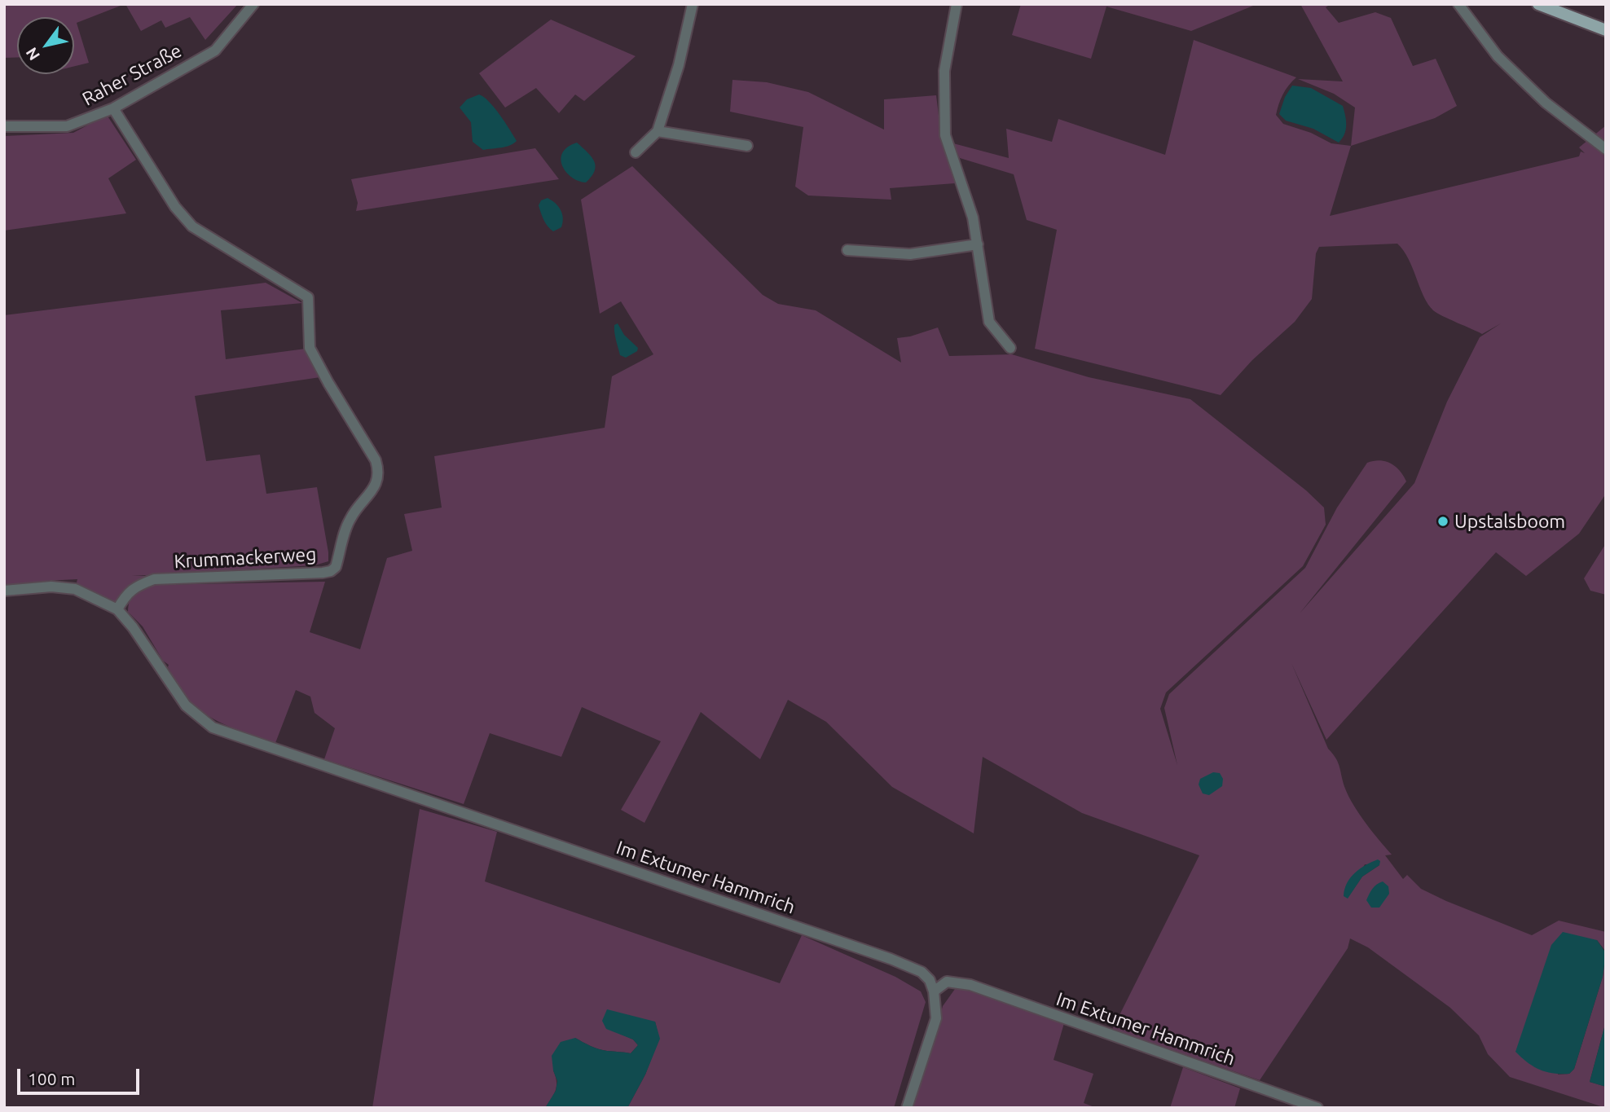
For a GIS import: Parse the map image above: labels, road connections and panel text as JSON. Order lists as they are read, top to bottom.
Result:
{
  "streets": {
    "street": ["Raher Straße", "Krummackerweg", "Im Extumer Hammrich"]
  },
  "crossings": [
    ["Raher Straße", "Krummackerweg"],
    ["Krummackerweg", "Im Extumer Hammrich"]
  ],
  "places": ["Upstalsboom"],
  "scale_bar": "100 m",
  "north": "bottom left"
}
